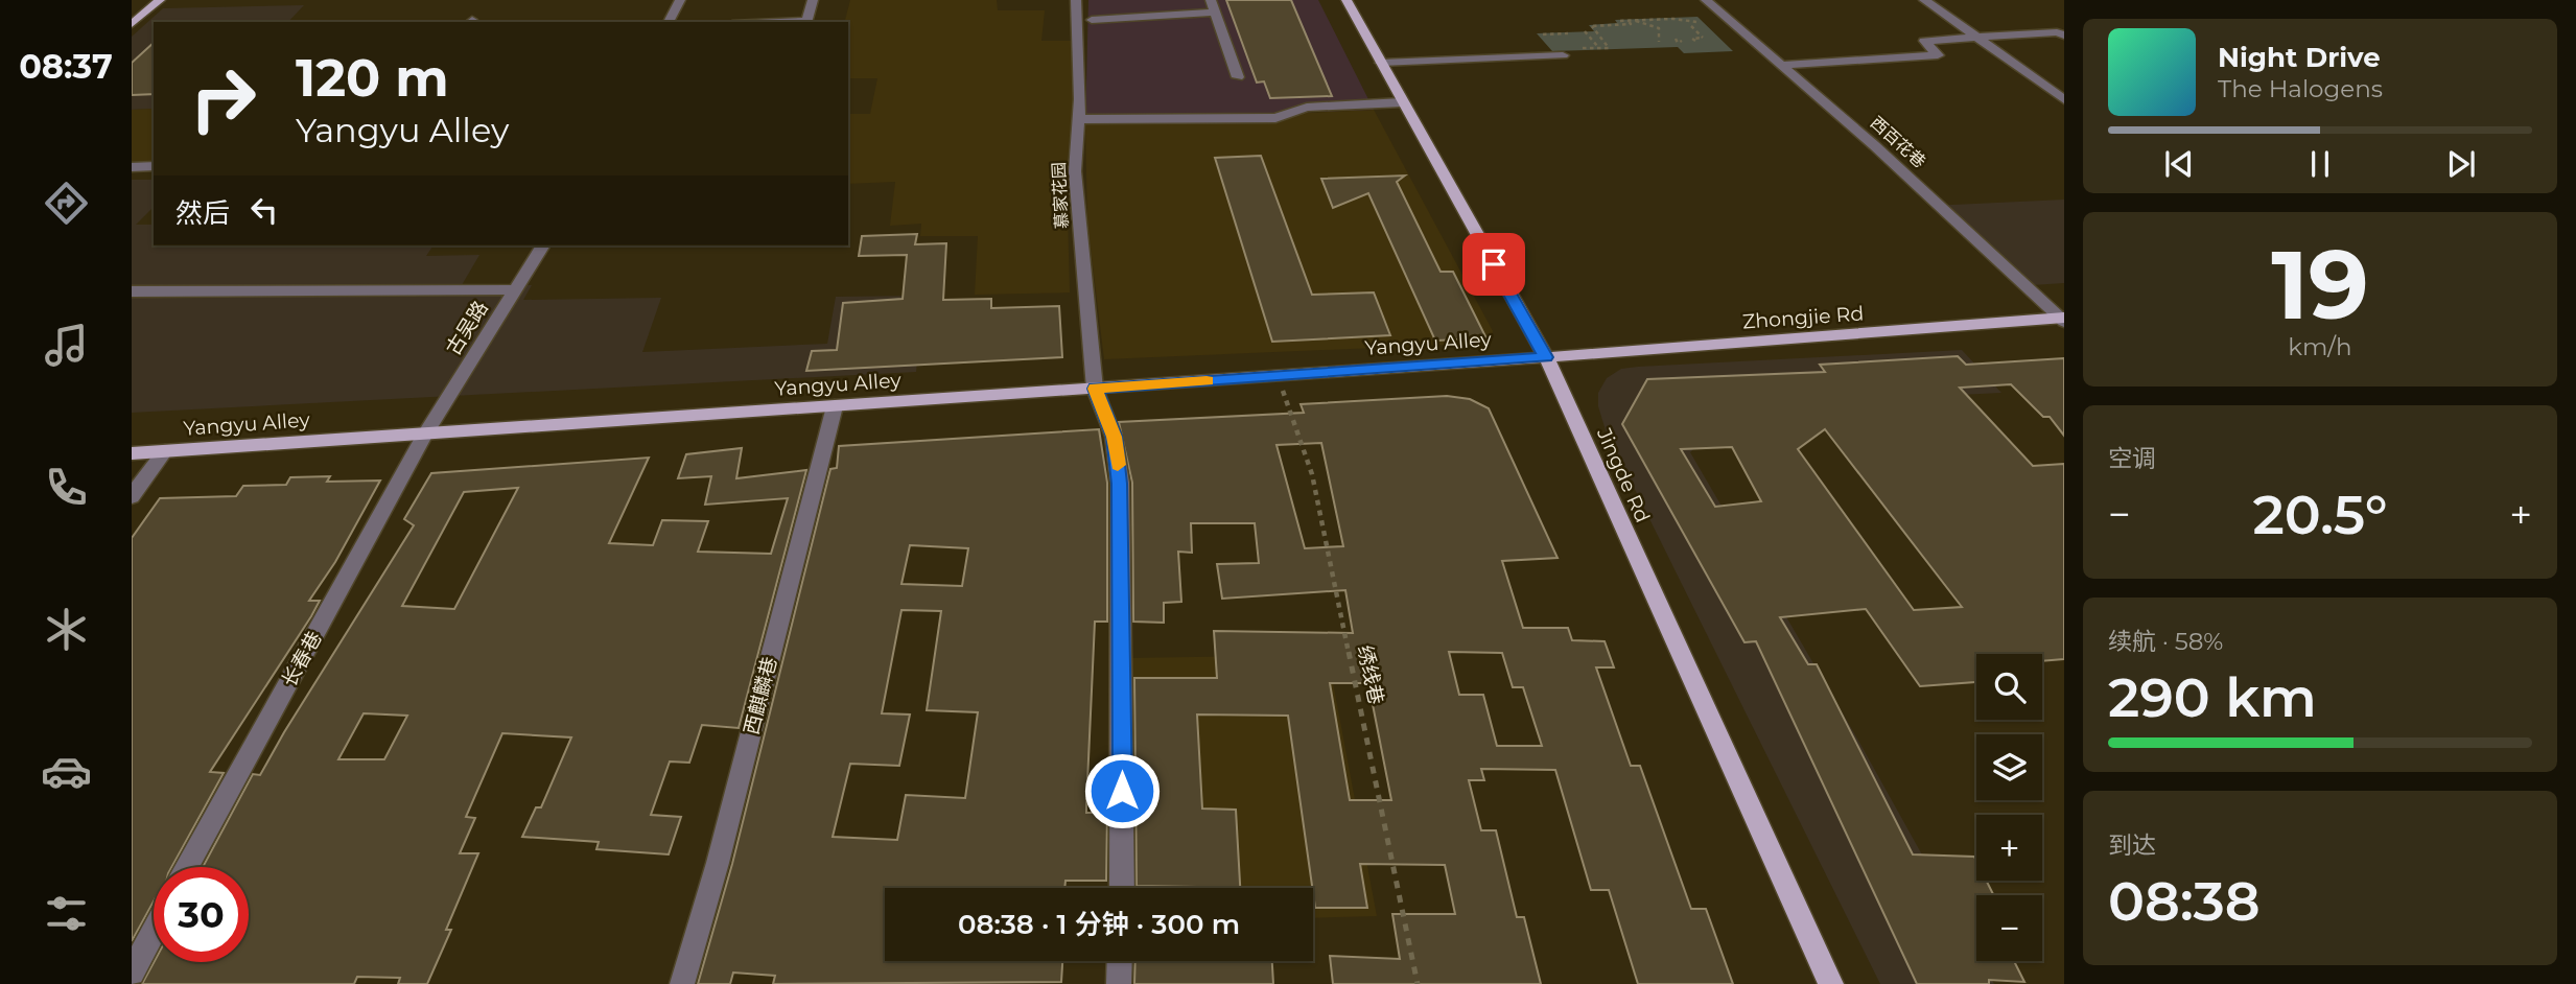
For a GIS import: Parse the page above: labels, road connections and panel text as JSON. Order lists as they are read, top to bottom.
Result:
{
  "streets": {
    "main road": ["Zhongjie Rd", "Yangyu Alley", "Jingde Rd"],
    "street": [
      "西百花巷",
      "慕家花园",
      "古吴路",
      "长春巷",
      "西麒麟巷"
    ],
    "path": ["绣线巷"]
  },
  "crossings": [
    ["西百花巷", "Zhongjie Rd"],
    ["慕家花园", "Yangyu Alley"],
    ["Zhongjie Rd", "Yangyu Alley"],
    ["Zhongjie Rd", "Jingde Rd"],
    ["古吴路", "Yangyu Alley"],
    ["古吴路", "长春巷"],
    ["Yangyu Alley", "Jingde Rd"],
    ["Yangyu Alley", "长春巷"],
    ["Yangyu Alley", "绣线巷"],
    ["Yangyu Alley", "西麒麟巷"]
  ],
  "page": {
    "tabs": "08:37",
    "turn": ["120 m", "Yangyu Alley"],
    "song": ["Night Drive", "The Halogens"],
    "then": "然后",
    "tile": [
      ["19", "km/h"],
      "空调",
      ["续航 · 58%", "290 km"],
      ["到达", "08:38"]
    ],
    "heat": ["−", "20.5°", "+"],
    "map_buttons": ["+", "−"],
    "limit": "30",
    "trip": "08:38 · 1 分钟 · 300 m"
  }
}
